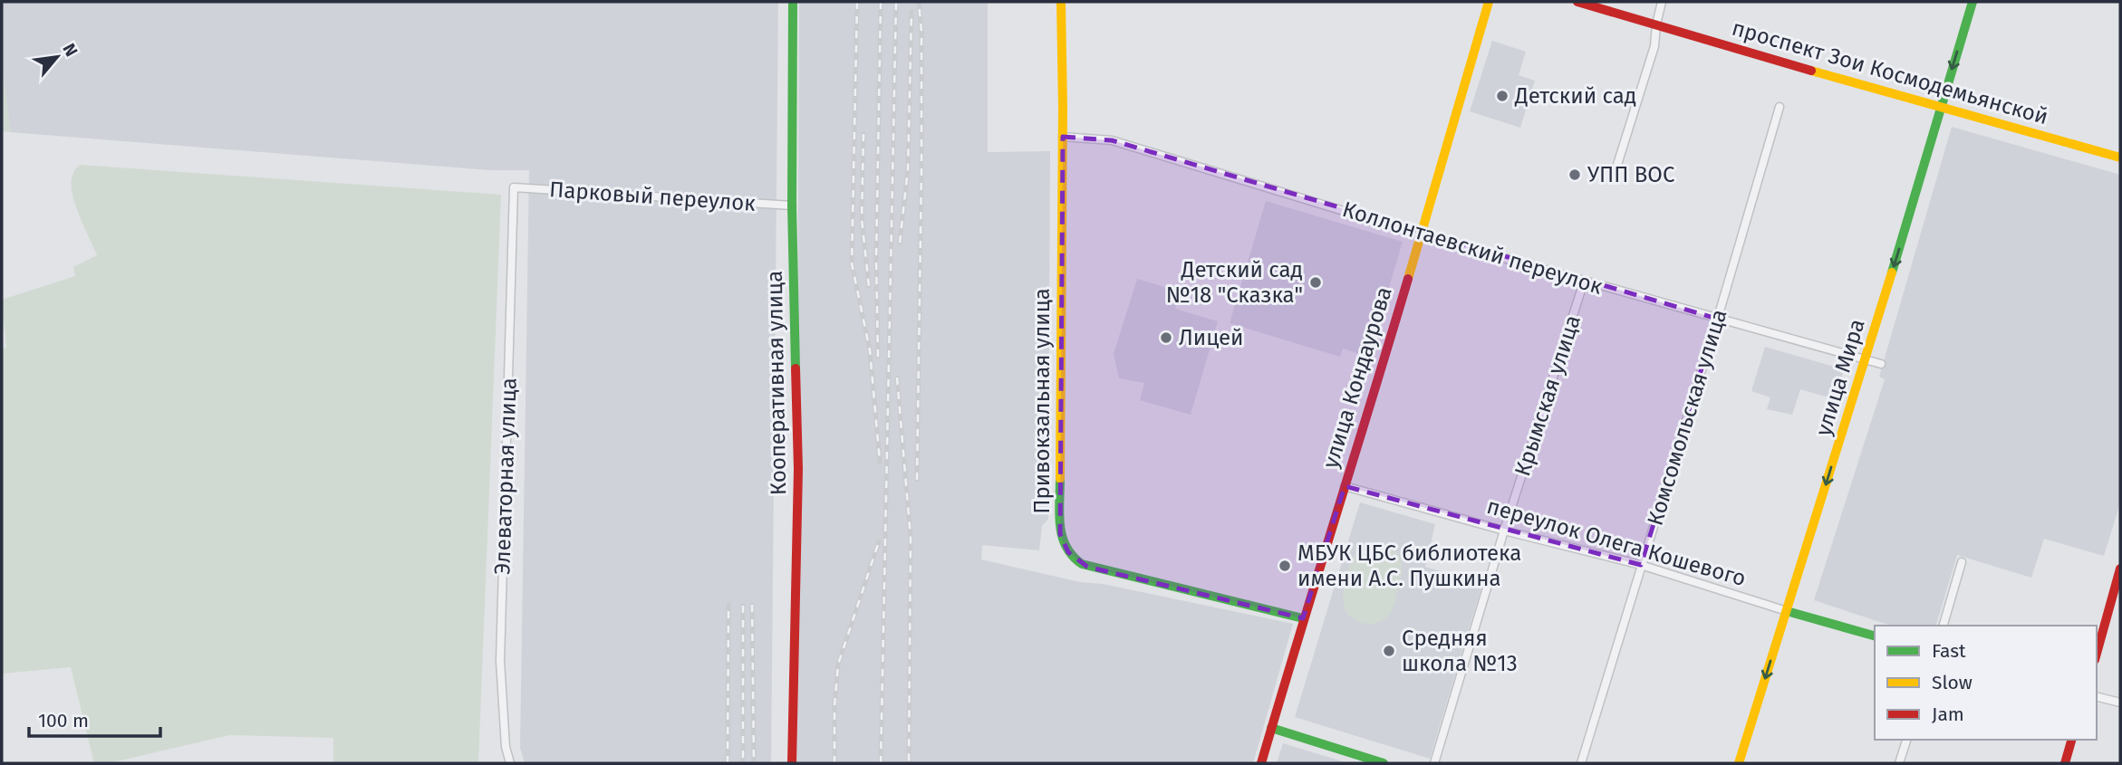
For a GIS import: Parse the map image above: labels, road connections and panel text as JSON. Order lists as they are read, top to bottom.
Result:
{
  "streets": {
    "street": [
      "проспект Зои Космодемьянской",
      "Парковый переулок",
      "Коллонтаевский переулок",
      "улица Кондаурова",
      "улица Мира",
      "Кооперативная улица",
      "Крымская улица",
      "Привокзальная улица",
      "Комсомольская улица",
      "Элеваторная улица",
      "переулок Олега Кошевого"
    ]
  },
  "crossings": [
    ["проспект Зои Космодемьянской", "улица Мира"],
    ["Парковый переулок", "Кооперативная улица"],
    ["Парковый переулок", "Элеваторная улица"],
    ["Коллонтаевский переулок", "улица Кондаурова"],
    ["Коллонтаевский переулок", "улица Мира"],
    ["Коллонтаевский переулок", "Крымская улица"],
    ["Коллонтаевский переулок", "Привокзальная улица"],
    ["Коллонтаевский переулок", "Комсомольская улица"],
    ["улица Кондаурова", "Привокзальная улица"],
    ["улица Кондаурова", "переулок Олега Кошевого"],
    ["улица Мира", "переулок Олега Кошевого"],
    ["Крымская улица", "переулок Олега Кошевого"],
    ["Комсомольская улица", "переулок Олега Кошевого"]
  ],
  "one_way": ["улица Мира"],
  "places": [
    "Детский сад",
    "УПП ВОС",
    "Детский сад №18 \"Сказка\"",
    "Лицей",
    "МБУК ЦБС библиотека имени А.С. Пушкина",
    "Средняя школа №13"
  ],
  "legend": ["Fast", "Slow", "Jam"],
  "scale_bar": "100 m",
  "north": "top right"
}
